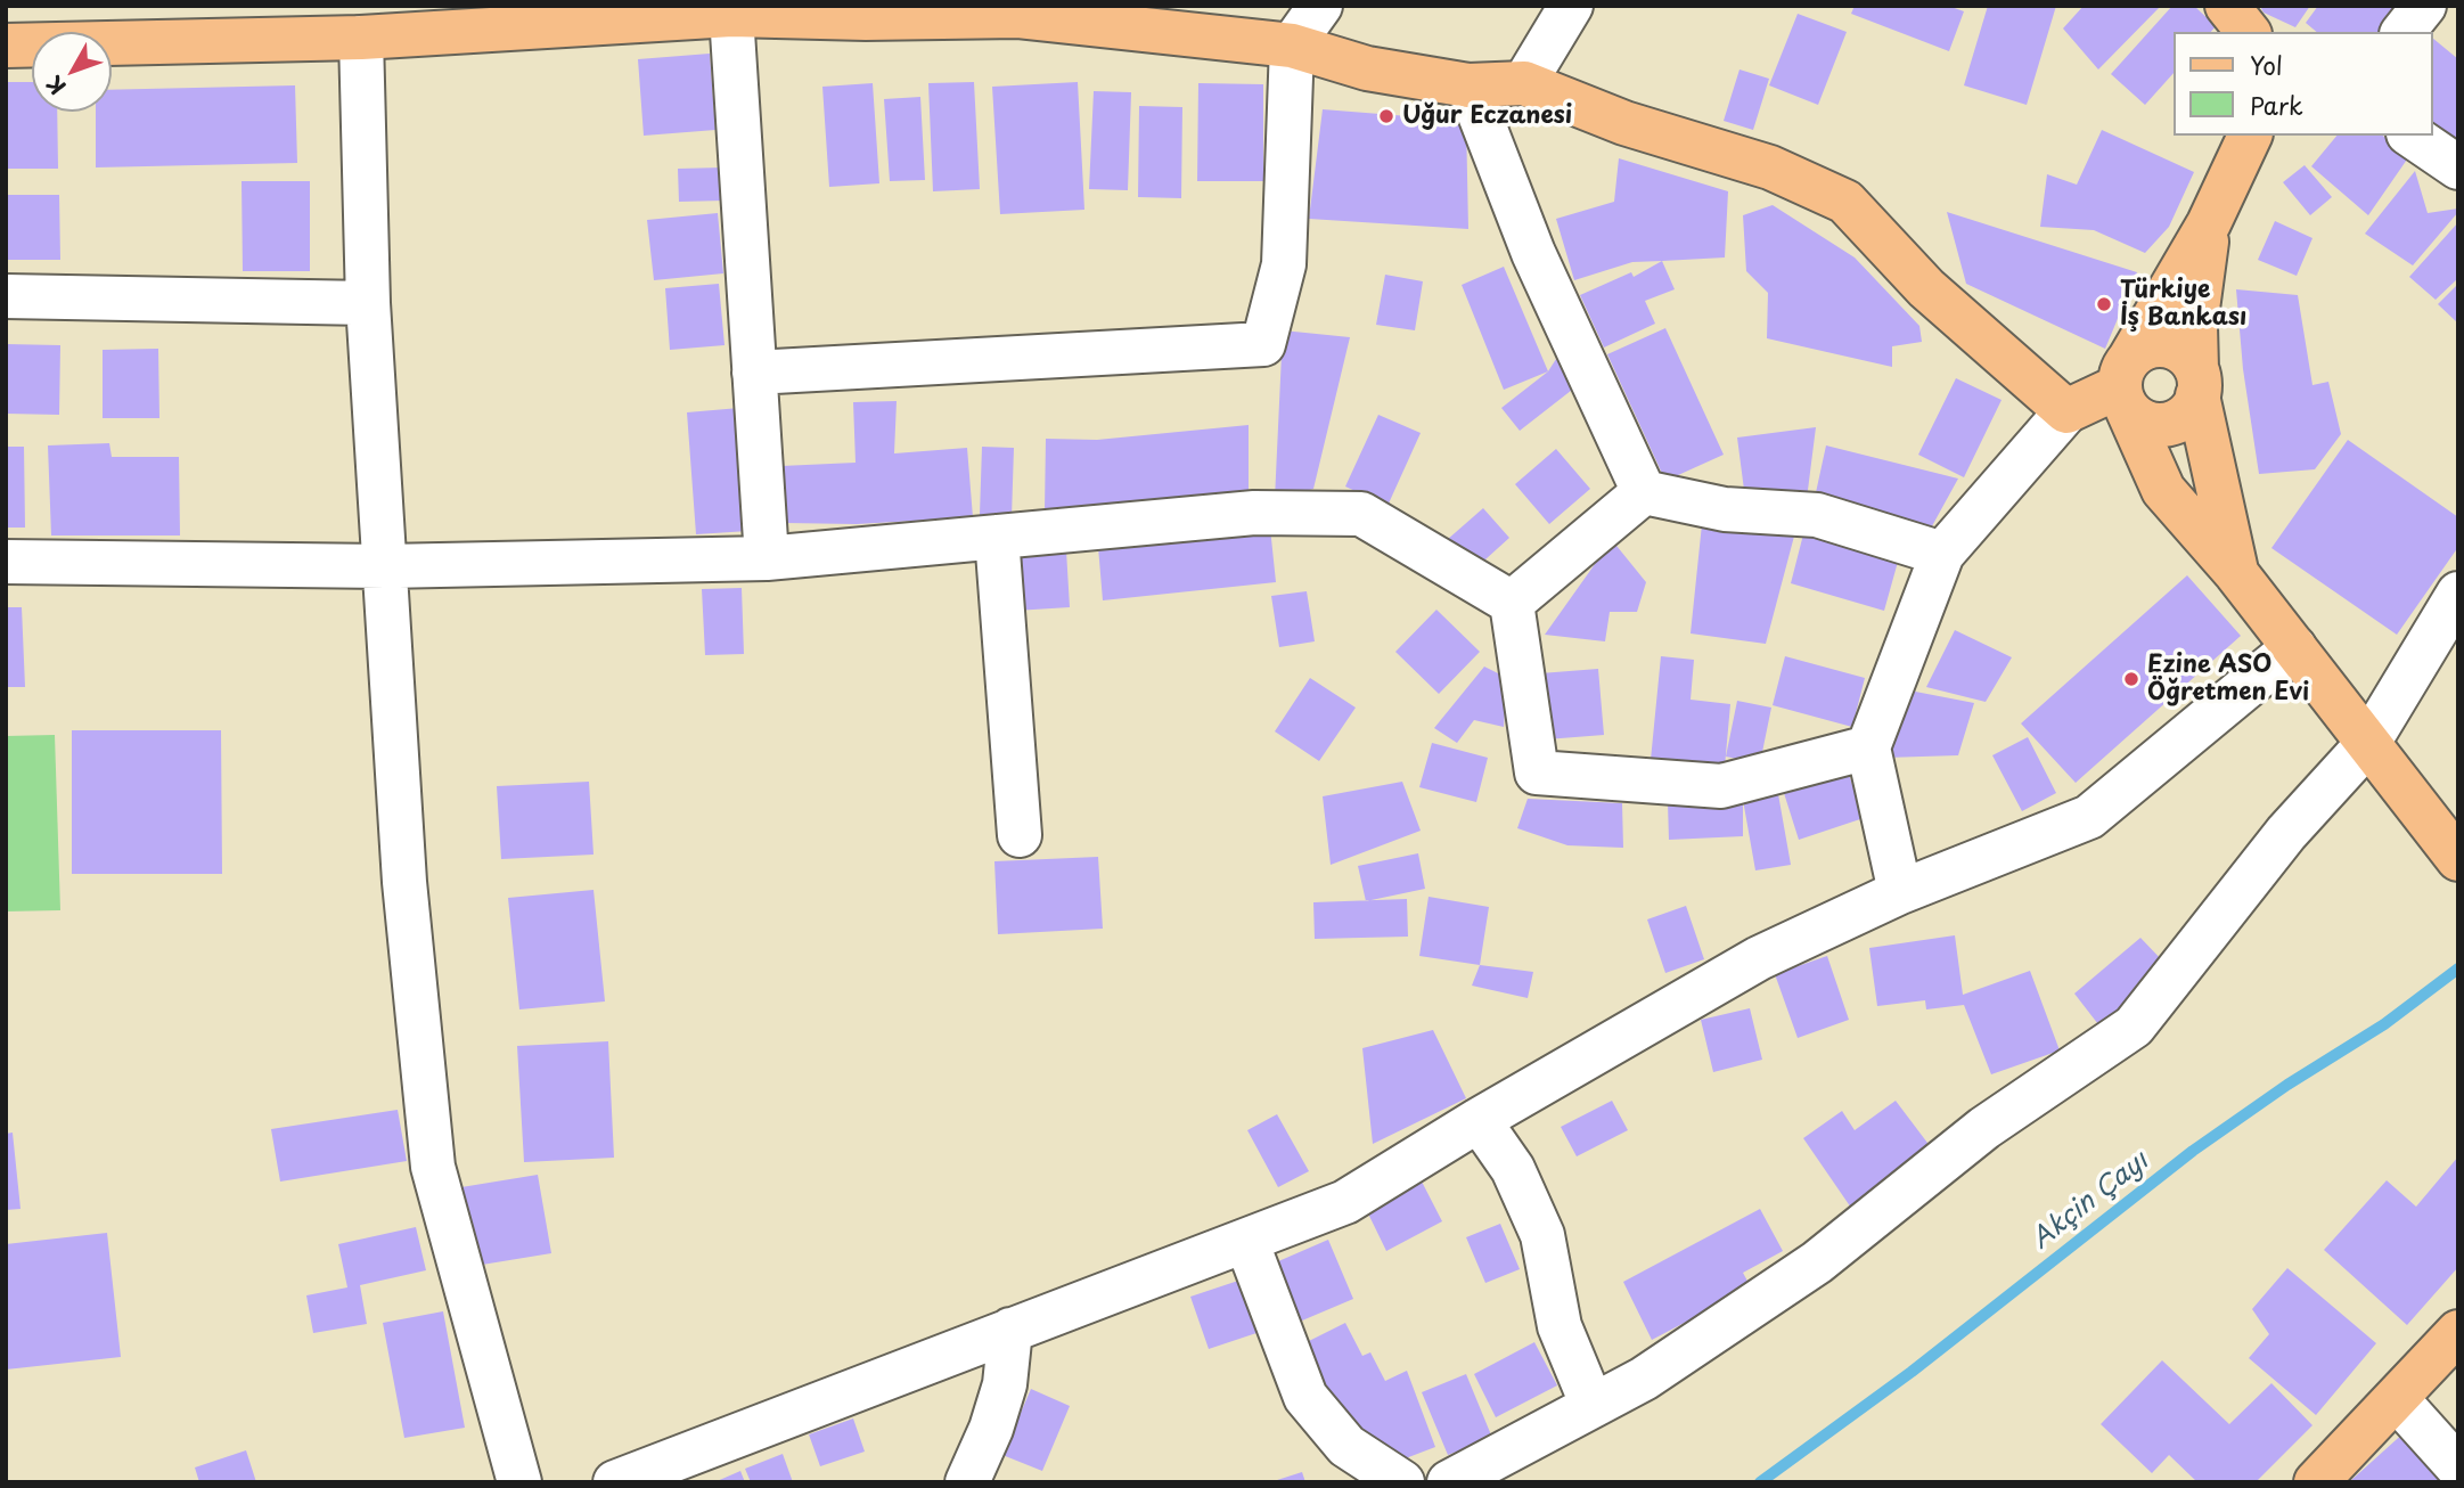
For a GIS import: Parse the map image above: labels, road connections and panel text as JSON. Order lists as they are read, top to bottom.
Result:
{
  "water": ["Akçin Çayı"],
  "places": ["Uğur Eczanesi", "Türkiye İş Bankası", "Ezine ASO Öğretmen Evi"],
  "legend": ["Yol", "Park"],
  "north": "bottom left"
}
